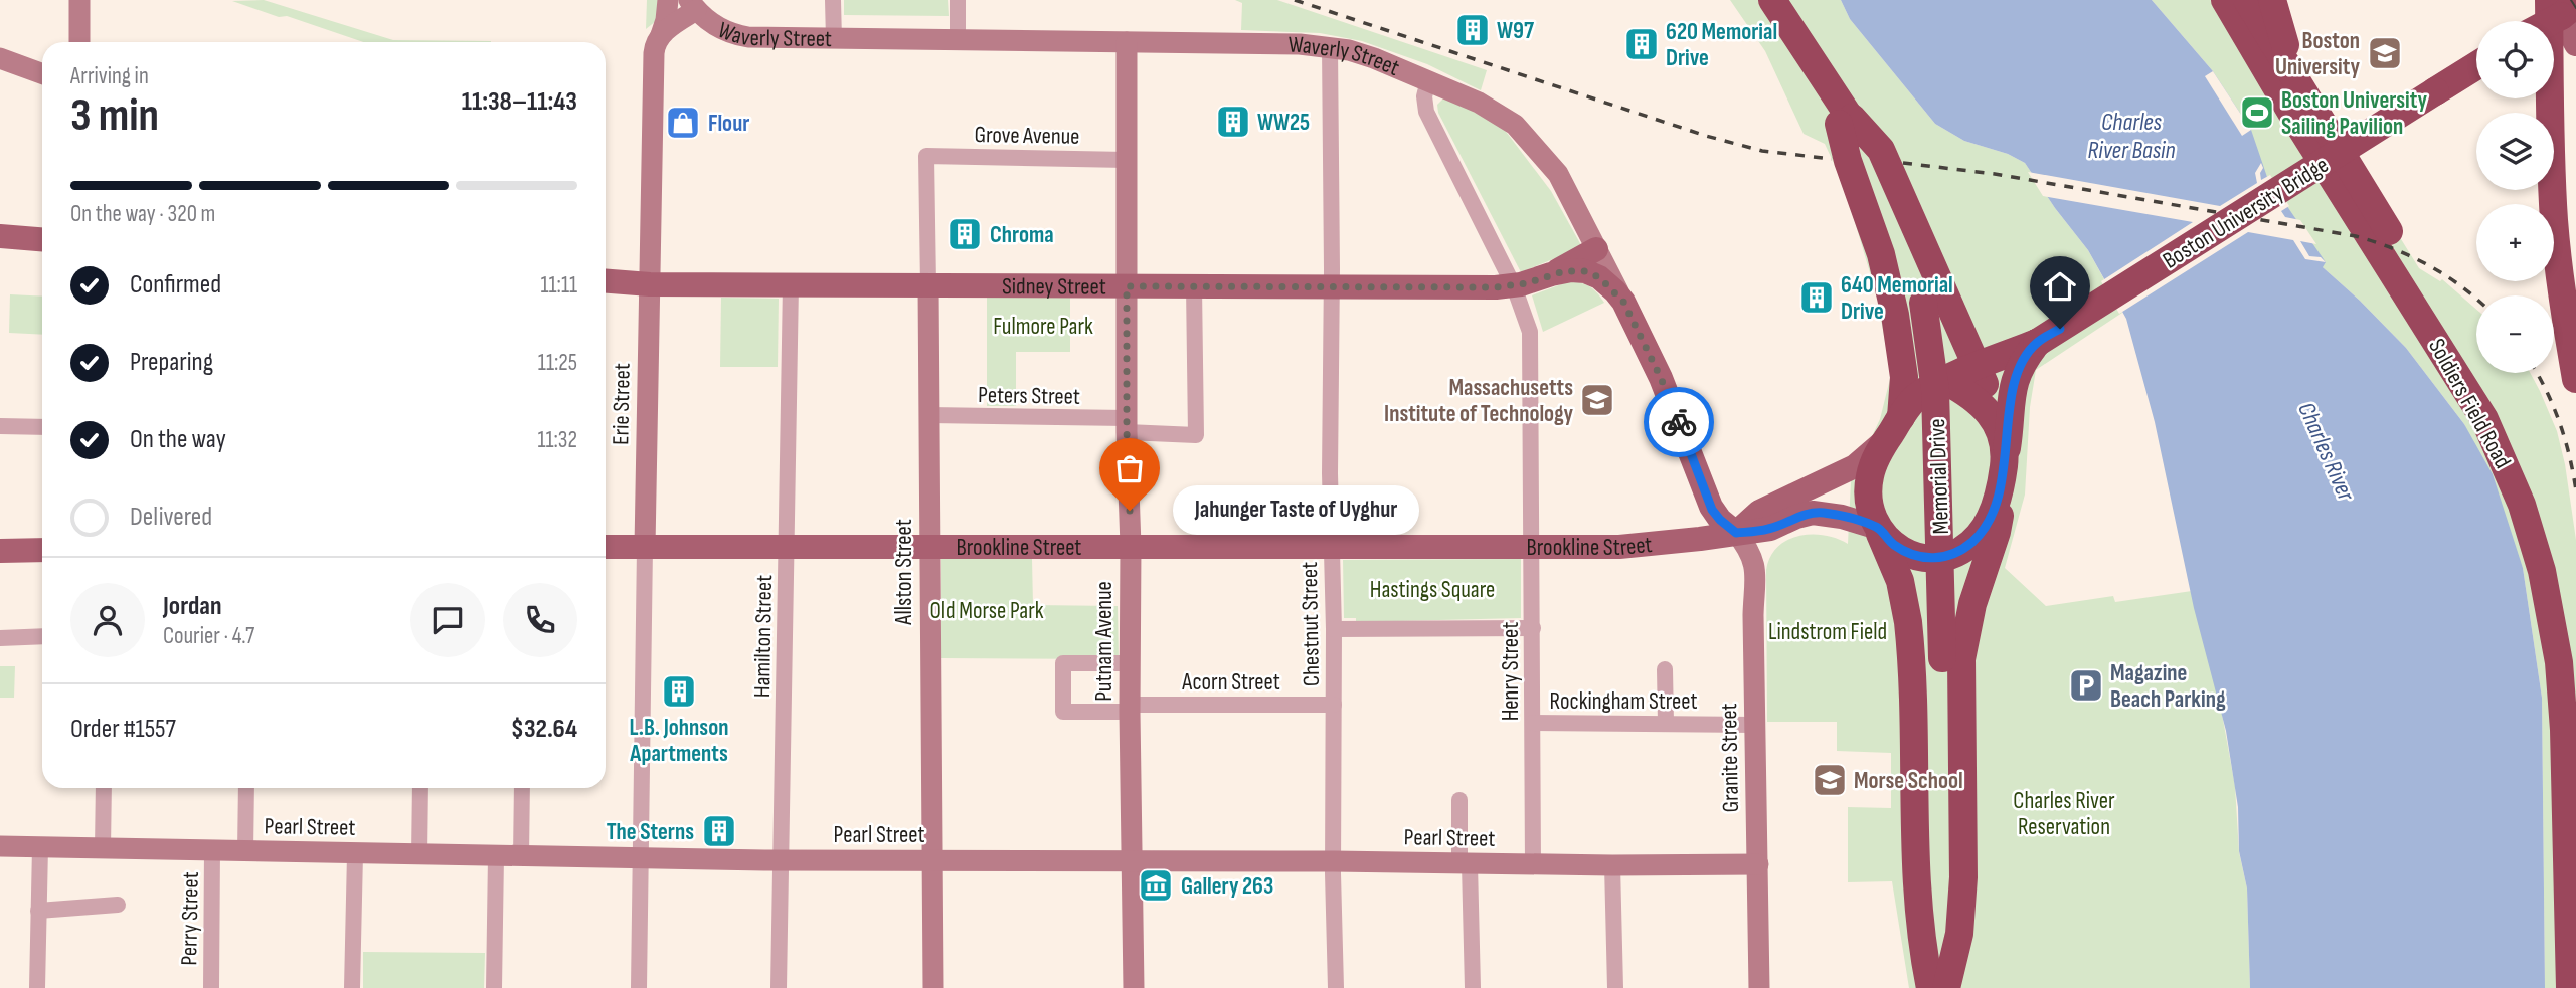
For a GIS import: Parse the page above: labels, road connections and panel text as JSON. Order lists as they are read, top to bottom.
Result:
{
  "streets": {
    "highway": ["Boston University Bridge", "Soldiers Field Road", "Memorial Drive"],
    "main road": ["Waverly Street", "Sidney Street", "Brookline Street"],
    "street": [
      "Grove Avenue",
      "Peters Street",
      "Erie Street",
      "Allston Street",
      "Chestnut Street",
      "Hamilton Street",
      "Putnam Avenue",
      "Henry Street",
      "Acorn Street",
      "Rockingham Street",
      "Granite Street",
      "Pearl Street",
      "Perry Street"
    ]
  },
  "crossings": [
    ["Waverly Street", "Sidney Street"],
    ["Waverly Street", "Brookline Street"],
    ["Waverly Street", "Chestnut Street"],
    ["Waverly Street", "Putnam Avenue"],
    ["Waverly Street", "Henry Street"],
    ["Waverly Street", "Granite Street"],
    ["Grove Avenue", "Allston Street"],
    ["Grove Avenue", "Putnam Avenue"],
    ["Sidney Street", "Peters Street"],
    ["Sidney Street", "Erie Street"],
    ["Sidney Street", "Allston Street"],
    ["Sidney Street", "Chestnut Street"],
    ["Sidney Street", "Hamilton Street"],
    ["Sidney Street", "Putnam Avenue"],
    ["Sidney Street", "Henry Street"],
    ["Peters Street", "Allston Street"],
    ["Peters Street", "Putnam Avenue"],
    ["Erie Street", "Brookline Street"],
    ["Erie Street", "Pearl Street"],
    ["Brookline Street", "Allston Street"],
    ["Brookline Street", "Chestnut Street"],
    ["Brookline Street", "Hamilton Street"],
    ["Brookline Street", "Putnam Avenue"],
    ["Brookline Street", "Henry Street"],
    ["Brookline Street", "Granite Street"],
    ["Allston Street", "Pearl Street"],
    ["Chestnut Street", "Acorn Street"],
    ["Chestnut Street", "Pearl Street"],
    ["Hamilton Street", "Pearl Street"],
    ["Putnam Avenue", "Acorn Street"],
    ["Putnam Avenue", "Pearl Street"],
    ["Henry Street", "Rockingham Street"],
    ["Henry Street", "Pearl Street"],
    ["Rockingham Street", "Granite Street"],
    ["Granite Street", "Pearl Street"],
    ["Pearl Street", "Perry Street"]
  ],
  "water": ["Charles River Basin", "Charles River"],
  "parks": [
    "Fulmore Park",
    "Hastings Square",
    "Old Morse Park",
    "Lindstrom Field",
    "Charles River Reservation"
  ],
  "places": {
    "building": [
      "W97",
      "620 Memorial Drive",
      "WW25",
      "Chroma",
      "640 Memorial Drive",
      "L.B. Johnson Apartments",
      "The Sterns"
    ],
    "school or university": ["Boston University", "Massachusetts Institute of Technology", "Morse School"],
    "sports": ["Boston University Sailing Pavilion"],
    "shop": ["Flour"],
    "other": ["Jahunger Taste of Uyghur"],
    "parking": ["Magazine Beach Parking"],
    "museum": ["Gallery 263"]
  },
  "page": {
    "map_buttons": ["+", "−"],
    "heading": ["3 min", "Arriving in", "11:38–11:43"],
    "panel": [
      "Jordan",
      "Courier · 4.7",
      "Order #1557",
      "$32.64"
    ],
    "bar": "On the way · 320 m",
    "list": [
      ["Confirmed", "11:11"],
      ["Preparing", "11:25"],
      ["On the way", "11:32"],
      "Delivered"
    ],
    "bubble": "Jahunger Taste of Uyghur"
  }
}
